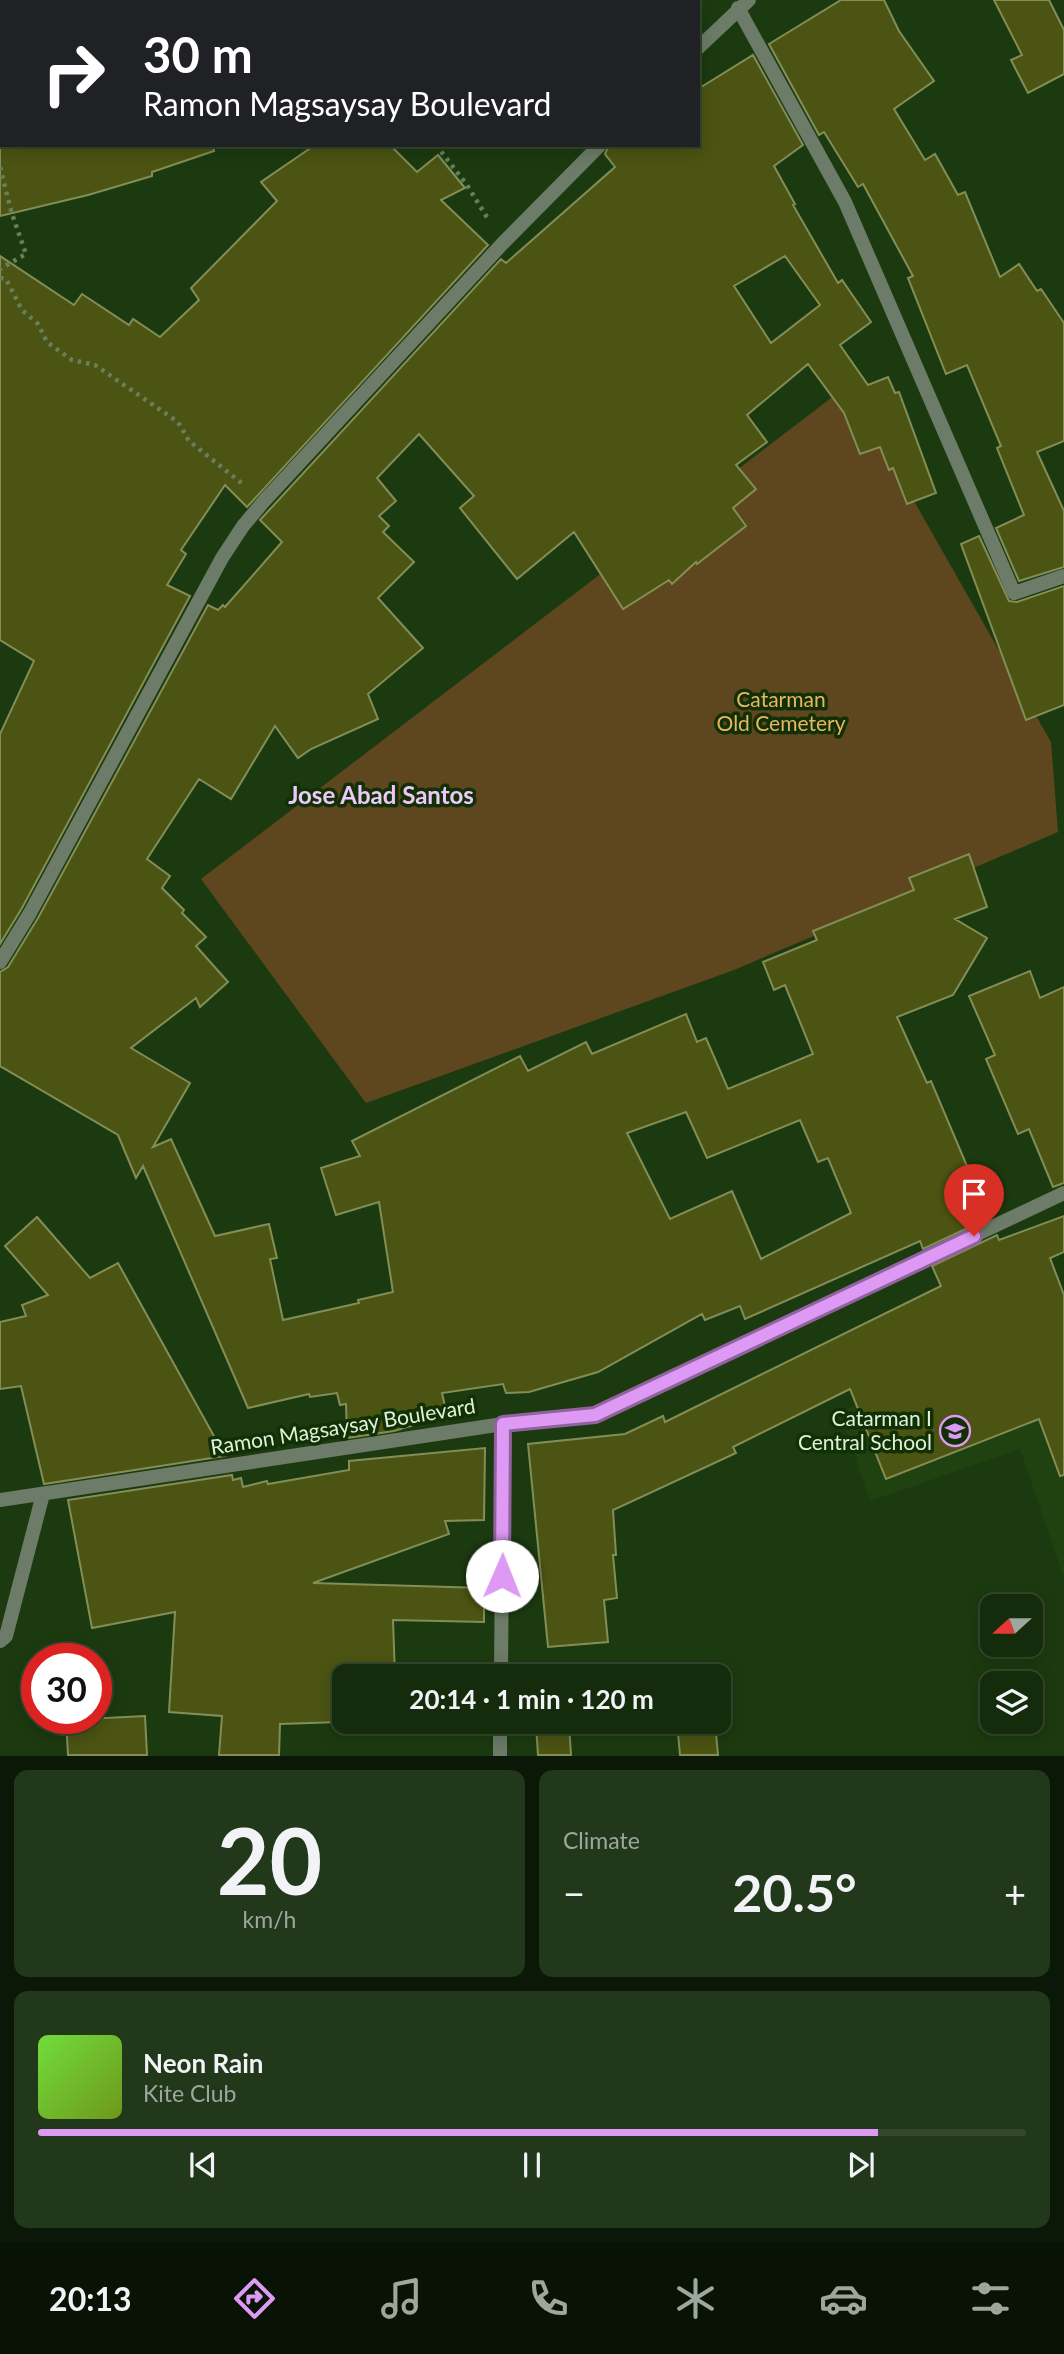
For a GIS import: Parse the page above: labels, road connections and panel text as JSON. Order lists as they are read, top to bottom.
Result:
{
  "streets": {
    "street": ["Ramon Magsaysay Boulevard"]
  },
  "districts": ["Jose Abad Santos"],
  "parks": ["Catarman Old Cemetery"],
  "places": {
    "school or university": ["Catarman I Central School"]
  },
  "north": "left",
  "page": {
    "turn": ["30 m", "Ramon Magsaysay Boulevard"],
    "limit": "30",
    "trip": "20:14 · 1 min · 120 m",
    "tile": [
      ["20", "km/h"],
      "Climate"
    ],
    "heat": ["−", "20.5°", "+"],
    "song": ["Neon Rain", "Kite Club"],
    "tabs": "20:13"
  }
}
